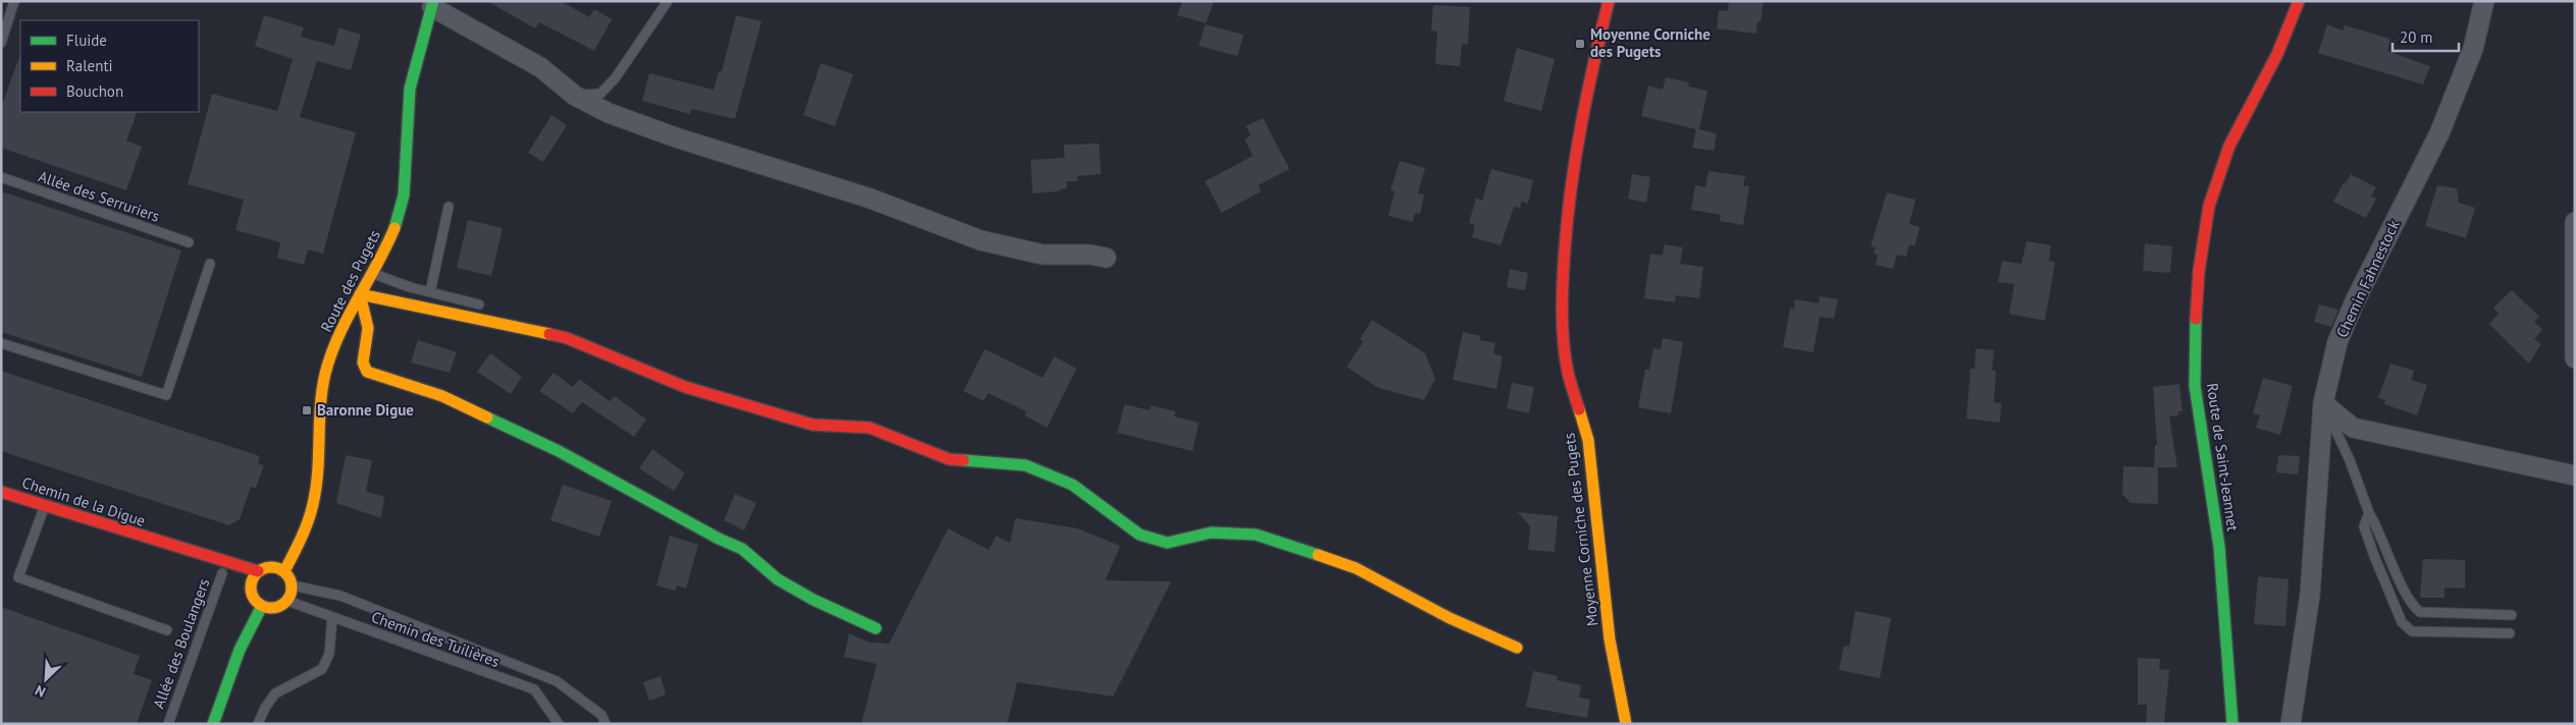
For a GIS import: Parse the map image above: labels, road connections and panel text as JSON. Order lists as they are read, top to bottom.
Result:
{
  "streets": {
    "street": [
      "Chemin Fahnestock",
      "Route des Pugets",
      "Route de Saint-Jeannet",
      "Chemin de la Digue",
      "Moyenne Corniche des Pugets"
    ],
    "lane": ["Allée des Serruriers", "Chemin des Tuilières", "Allée des Boulangers"]
  },
  "crossings": [
    ["Route des Pugets", "Chemin de la Digue"],
    ["Route des Pugets", "Chemin des Tuilières"],
    ["Chemin de la Digue", "Chemin des Tuilières"],
    ["Chemin de la Digue", "Allée des Boulangers"]
  ],
  "places": {
    "transit": ["Moyenne Corniche des Pugets", "Baronne Digue"]
  },
  "legend": ["Fluide", "Ralenti", "Bouchon"],
  "scale_bar": "20 m",
  "north": "bottom left"
}
